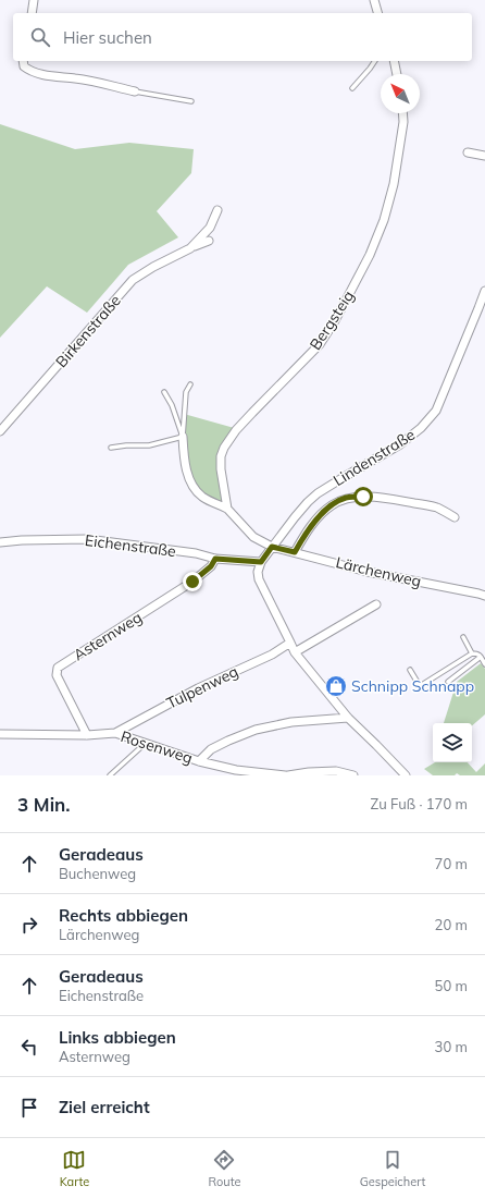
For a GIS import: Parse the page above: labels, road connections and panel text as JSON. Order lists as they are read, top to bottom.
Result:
{
  "streets": {
    "street": [
      "Bergsteig",
      "Birkenstraße",
      "Lindenstraße",
      "Eichenstraße",
      "Lärchenweg",
      "Asternweg",
      "Tulpenweg",
      "Rosenweg"
    ]
  },
  "crossings": [
    ["Lindenstraße", "Eichenstraße"],
    ["Lindenstraße", "Lärchenweg"],
    ["Eichenstraße", "Asternweg"],
    ["Asternweg", "Rosenweg"],
    ["Tulpenweg", "Rosenweg"]
  ],
  "places": {
    "shop": ["Schnipp Schnapp"]
  },
  "north": "top left",
  "page": {
    "search": "Hier suchen",
    "heading": ["3 Min.", "Zu Fuß · 170 m"],
    "list": [
      ["Geradeaus", "Buchenweg", "70 m"],
      ["Rechts abbiegen", "Lärchenweg", "20 m"],
      ["Geradeaus", "Eichenstraße", "50 m"],
      ["Links abbiegen", "Asternweg", "30 m"],
      "Ziel erreicht"
    ],
    "nav": ["Karte", "Route", "Gespeichert"]
  }
}
